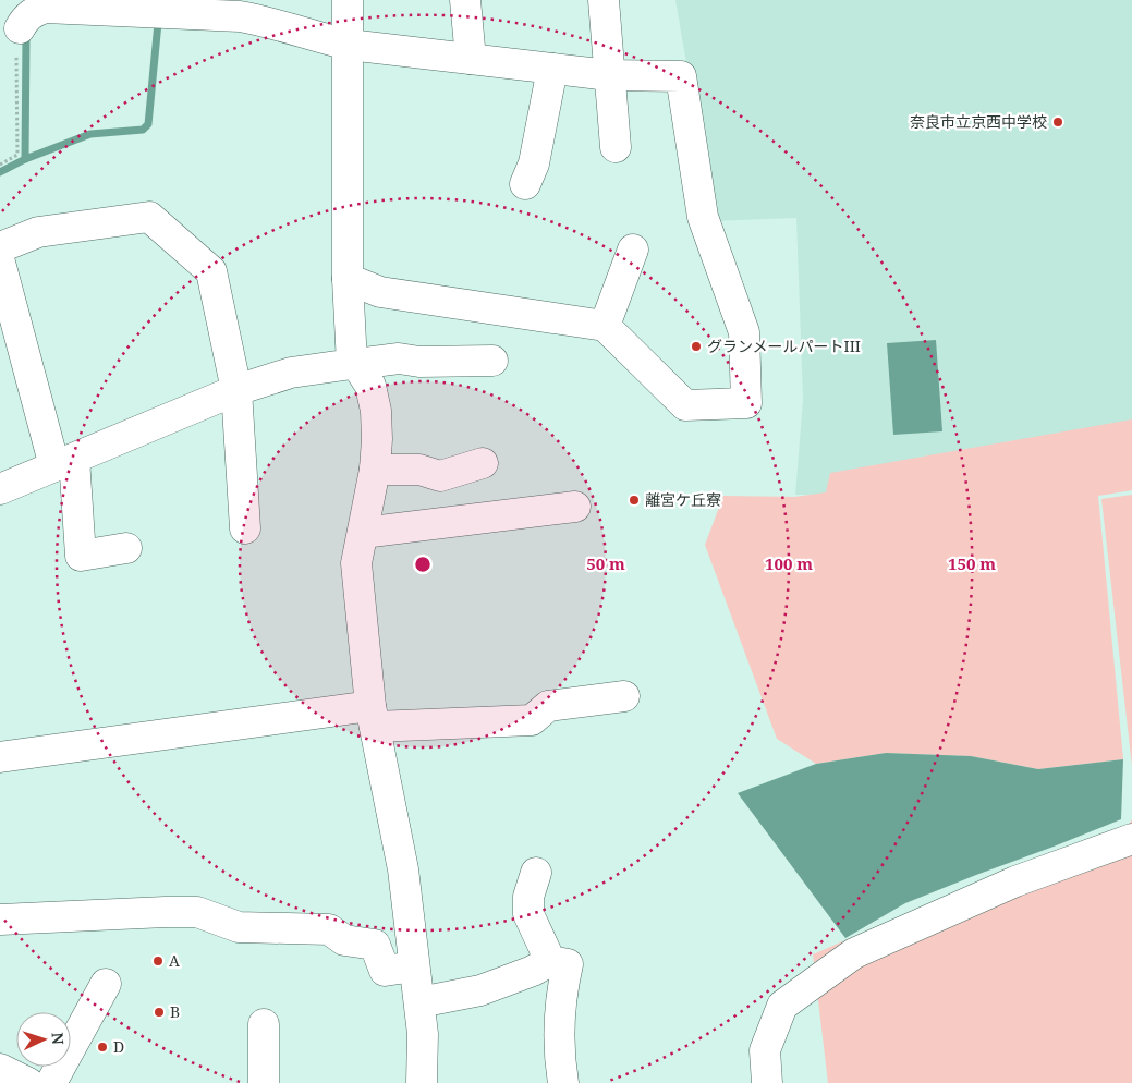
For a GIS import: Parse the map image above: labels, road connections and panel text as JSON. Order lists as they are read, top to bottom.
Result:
{
  "places": [
    "奈良市立京西中学校",
    "グランメールパートIII",
    "離宮ケ丘寮",
    "A",
    "B",
    "D"
  ],
  "north": "right",
  "rings": ["50 m", "100 m", "150 m"]
}
